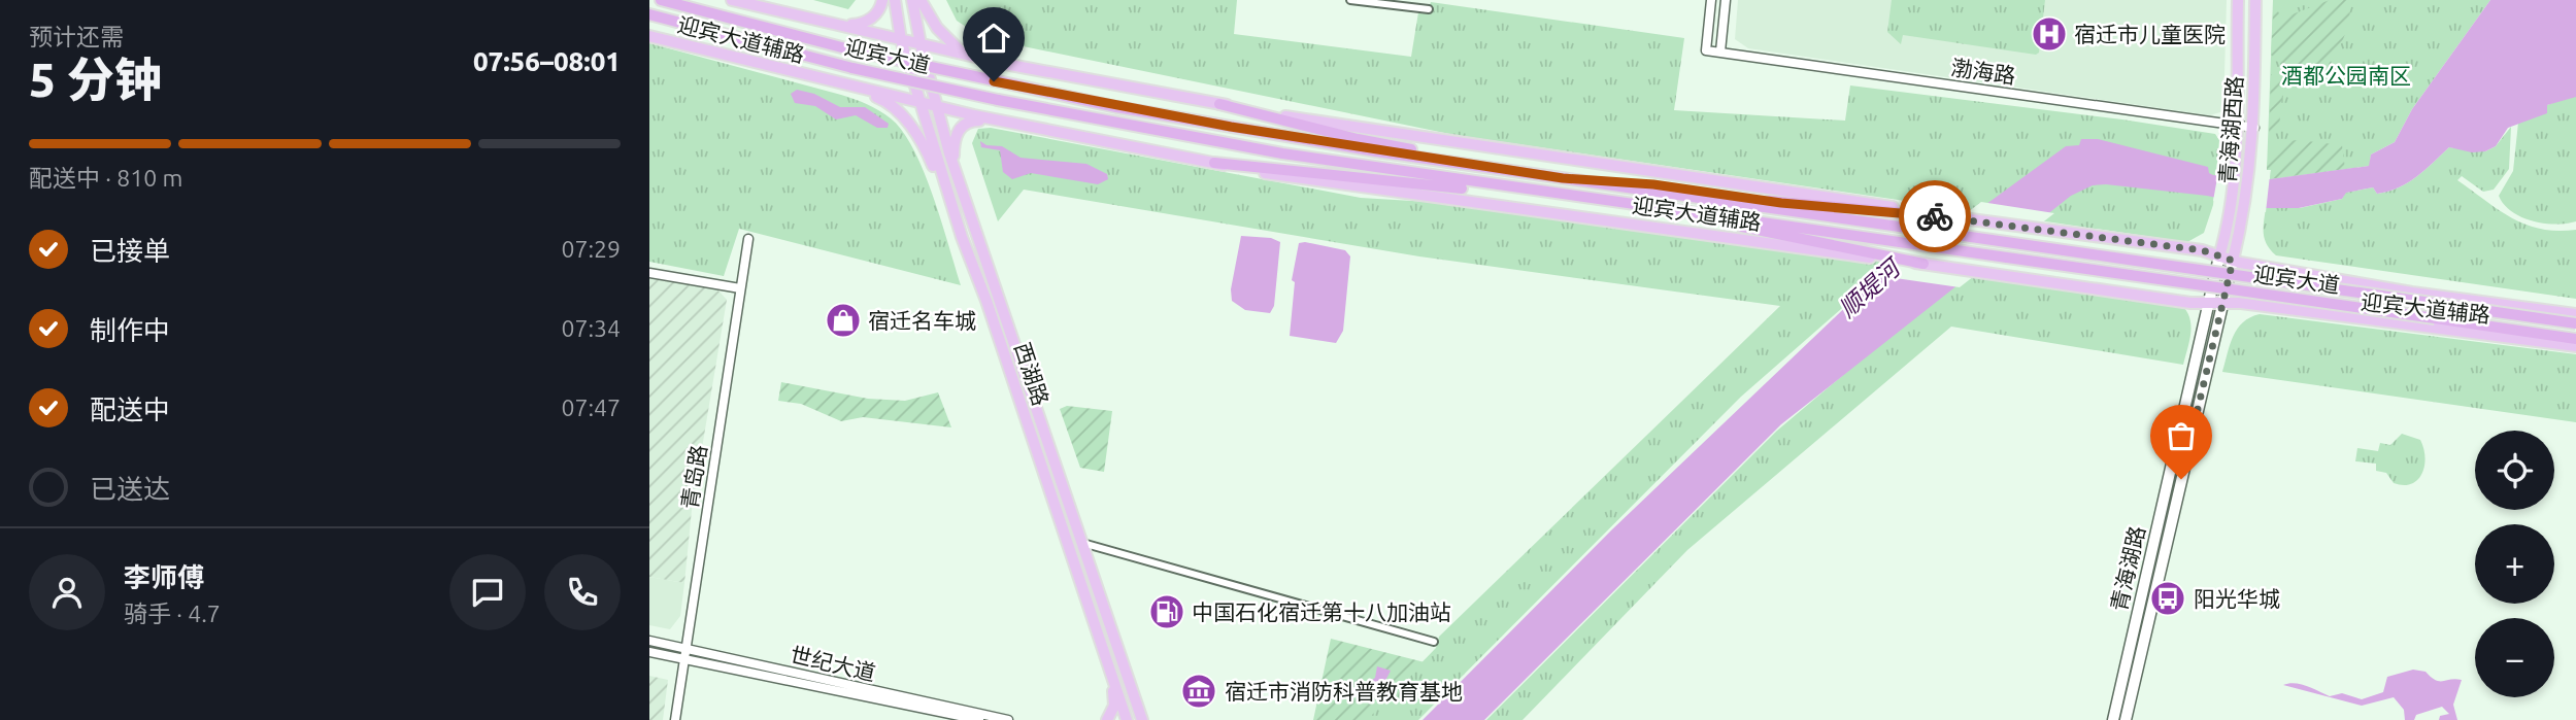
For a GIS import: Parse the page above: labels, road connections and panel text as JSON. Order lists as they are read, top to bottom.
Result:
{
  "streets": {
    "highway": ["迎宾大道"],
    "main road": [
      "迎宾大道辅路",
      "青海湖西路",
      "西湖路",
      "青海湖路"
    ],
    "street": ["渤海路", "青岛路", "世纪大道"]
  },
  "crossings": [
    ["迎宾大道辅路", "青海湖西路"],
    ["迎宾大道辅路", "西湖路"],
    ["迎宾大道辅路", "青海湖路"],
    ["渤海路", "青海湖西路"],
    ["青海湖西路", "青海湖路"],
    ["青岛路", "世纪大道"]
  ],
  "water": ["顺堤河"],
  "parks": ["酒都公园南区"],
  "places": {
    "hospital": ["宿迁市儿童医院"],
    "shop": ["宿迁名车城"],
    "bus stop": ["阳光华城"],
    "fuel station": ["中国石化宿迁第十八加油站"],
    "museum": ["宿迁市消防科普教育基地"]
  },
  "page": {
    "heading": ["5 分钟", "预计还需", "07:56–08:01"],
    "panel": ["李师傅", "骑手 · 4.7"],
    "bar": "配送中 · 810 m",
    "list": [
      ["已接单", "07:29"],
      ["制作中", "07:34"],
      ["配送中", "07:47"],
      "已送达"
    ],
    "map_buttons": ["+", "−"]
  }
}
